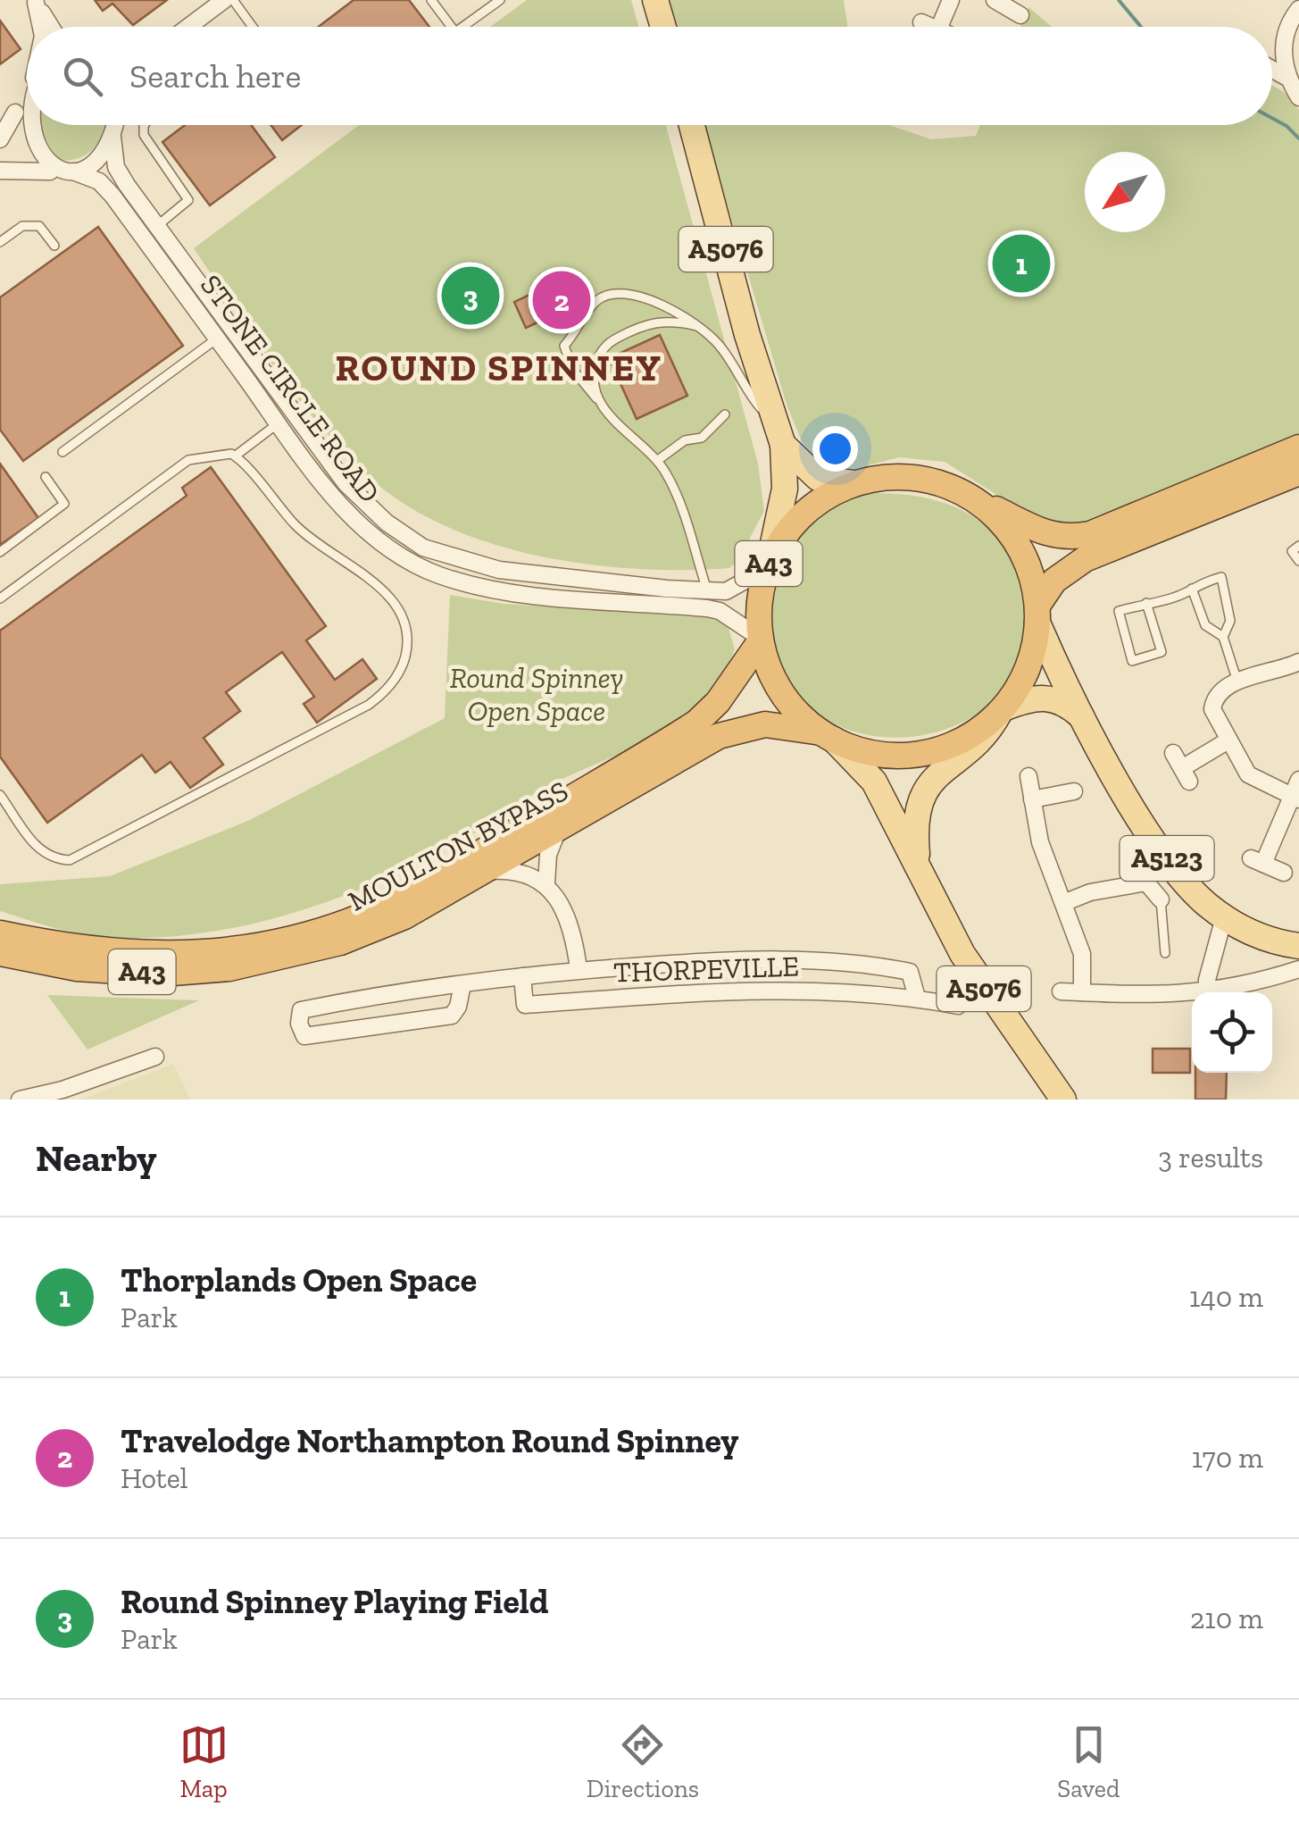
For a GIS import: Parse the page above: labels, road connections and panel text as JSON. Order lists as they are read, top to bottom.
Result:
{
  "streets": {
    "highway": ["A43", "MOULTON BYPASS"],
    "main road": ["A5076", "A5123"],
    "street": ["STONE CIRCLE ROAD", "THORPEVILLE"]
  },
  "crossings": [
    ["A5076", "STONE CIRCLE ROAD"],
    ["A5076", "A43"],
    ["A5076", "MOULTON BYPASS"],
    ["A5076", "A5123"],
    ["STONE CIRCLE ROAD", "A43"],
    ["STONE CIRCLE ROAD", "MOULTON BYPASS"],
    ["STONE CIRCLE ROAD", "A5123"],
    ["A43", "MOULTON BYPASS"],
    ["A43", "A5123"],
    ["MOULTON BYPASS", "A5123"]
  ],
  "districts": ["ROUND SPINNEY"],
  "parks": ["Round Spinney Open Space"],
  "north": "bottom left",
  "page": {
    "search": "Search here",
    "pins": ["1", "3", "2"],
    "heading": ["Nearby", "3 results"],
    "list": [
      {
        "mark": "1",
        "name": "Thorplands Open Space",
        "note": "Park",
        "value": "140 m"
      },
      {
        "mark": "2",
        "name": "Travelodge Northampton Round Spinney",
        "note": "Hotel",
        "value": "170 m"
      },
      {
        "mark": "3",
        "name": "Round Spinney Playing Field",
        "note": "Park",
        "value": "210 m"
      }
    ],
    "nav": ["Map", "Directions", "Saved"]
  }
}
